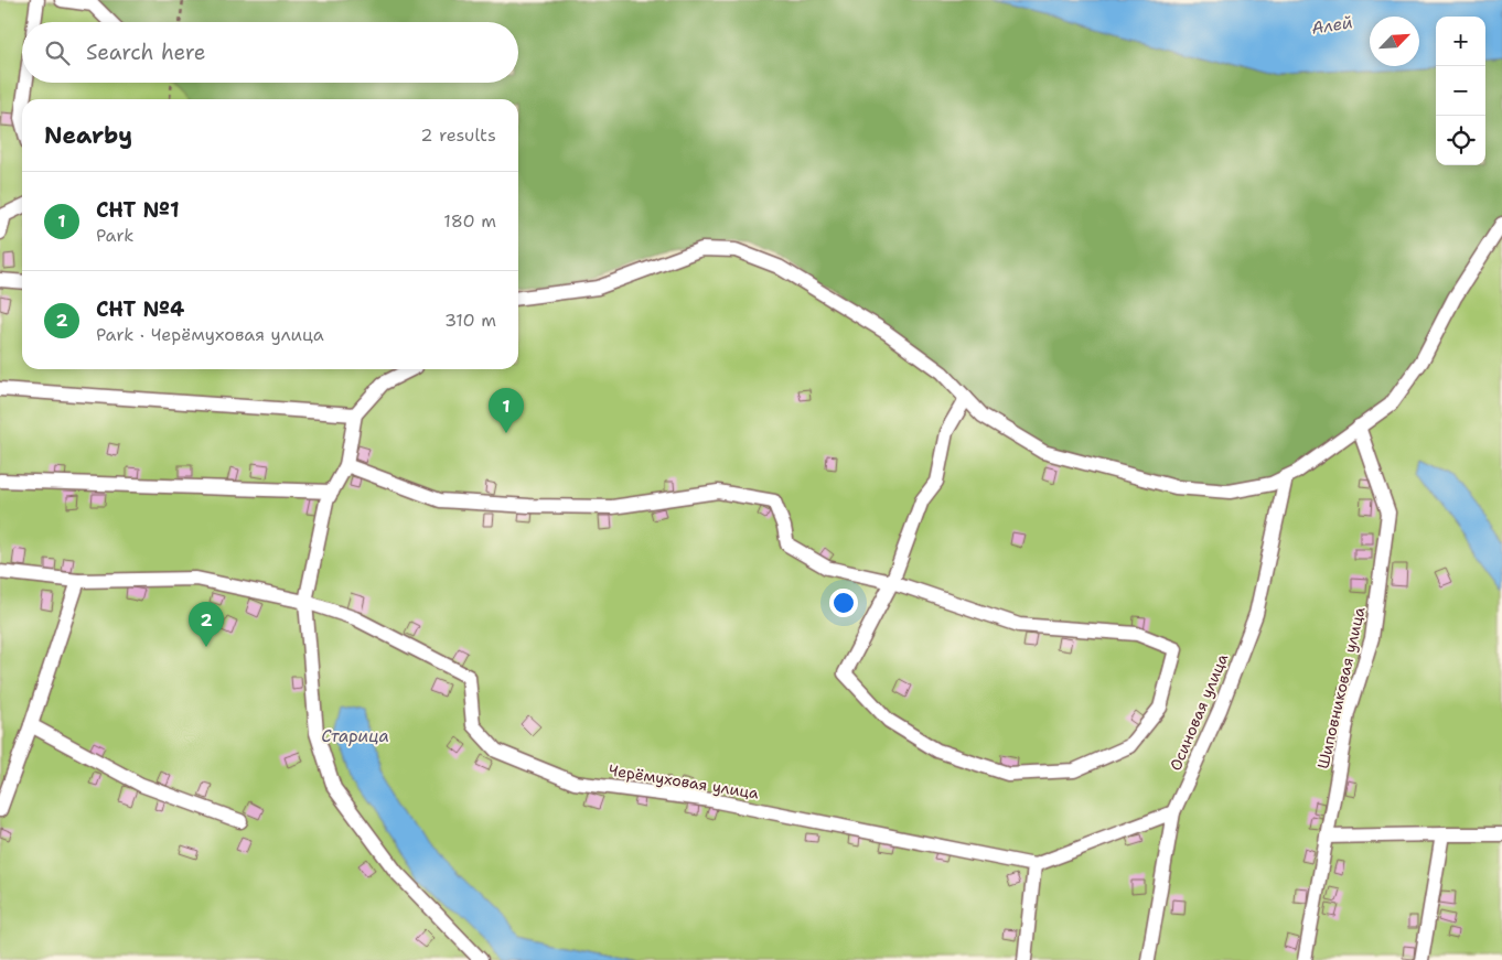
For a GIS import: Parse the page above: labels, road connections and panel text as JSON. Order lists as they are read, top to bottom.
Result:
{
  "streets": {
    "street": ["Шиповниковая улица", "Осиновая улица", "Черёмуховая улица"]
  },
  "water": ["Алей", "Старица"],
  "north": "top right",
  "page": {
    "map_buttons": ["+", "−"],
    "search": "Search here",
    "heading": ["Nearby", "2 results"],
    "list": [
      {
        "mark": "1",
        "name": "СНТ №1",
        "note": "Park",
        "value": "180 m"
      },
      {
        "mark": "2",
        "name": "СНТ №4",
        "note": "Park · Черёмуховая улица",
        "value": "310 m"
      }
    ],
    "pins": ["1", "2"]
  }
}
